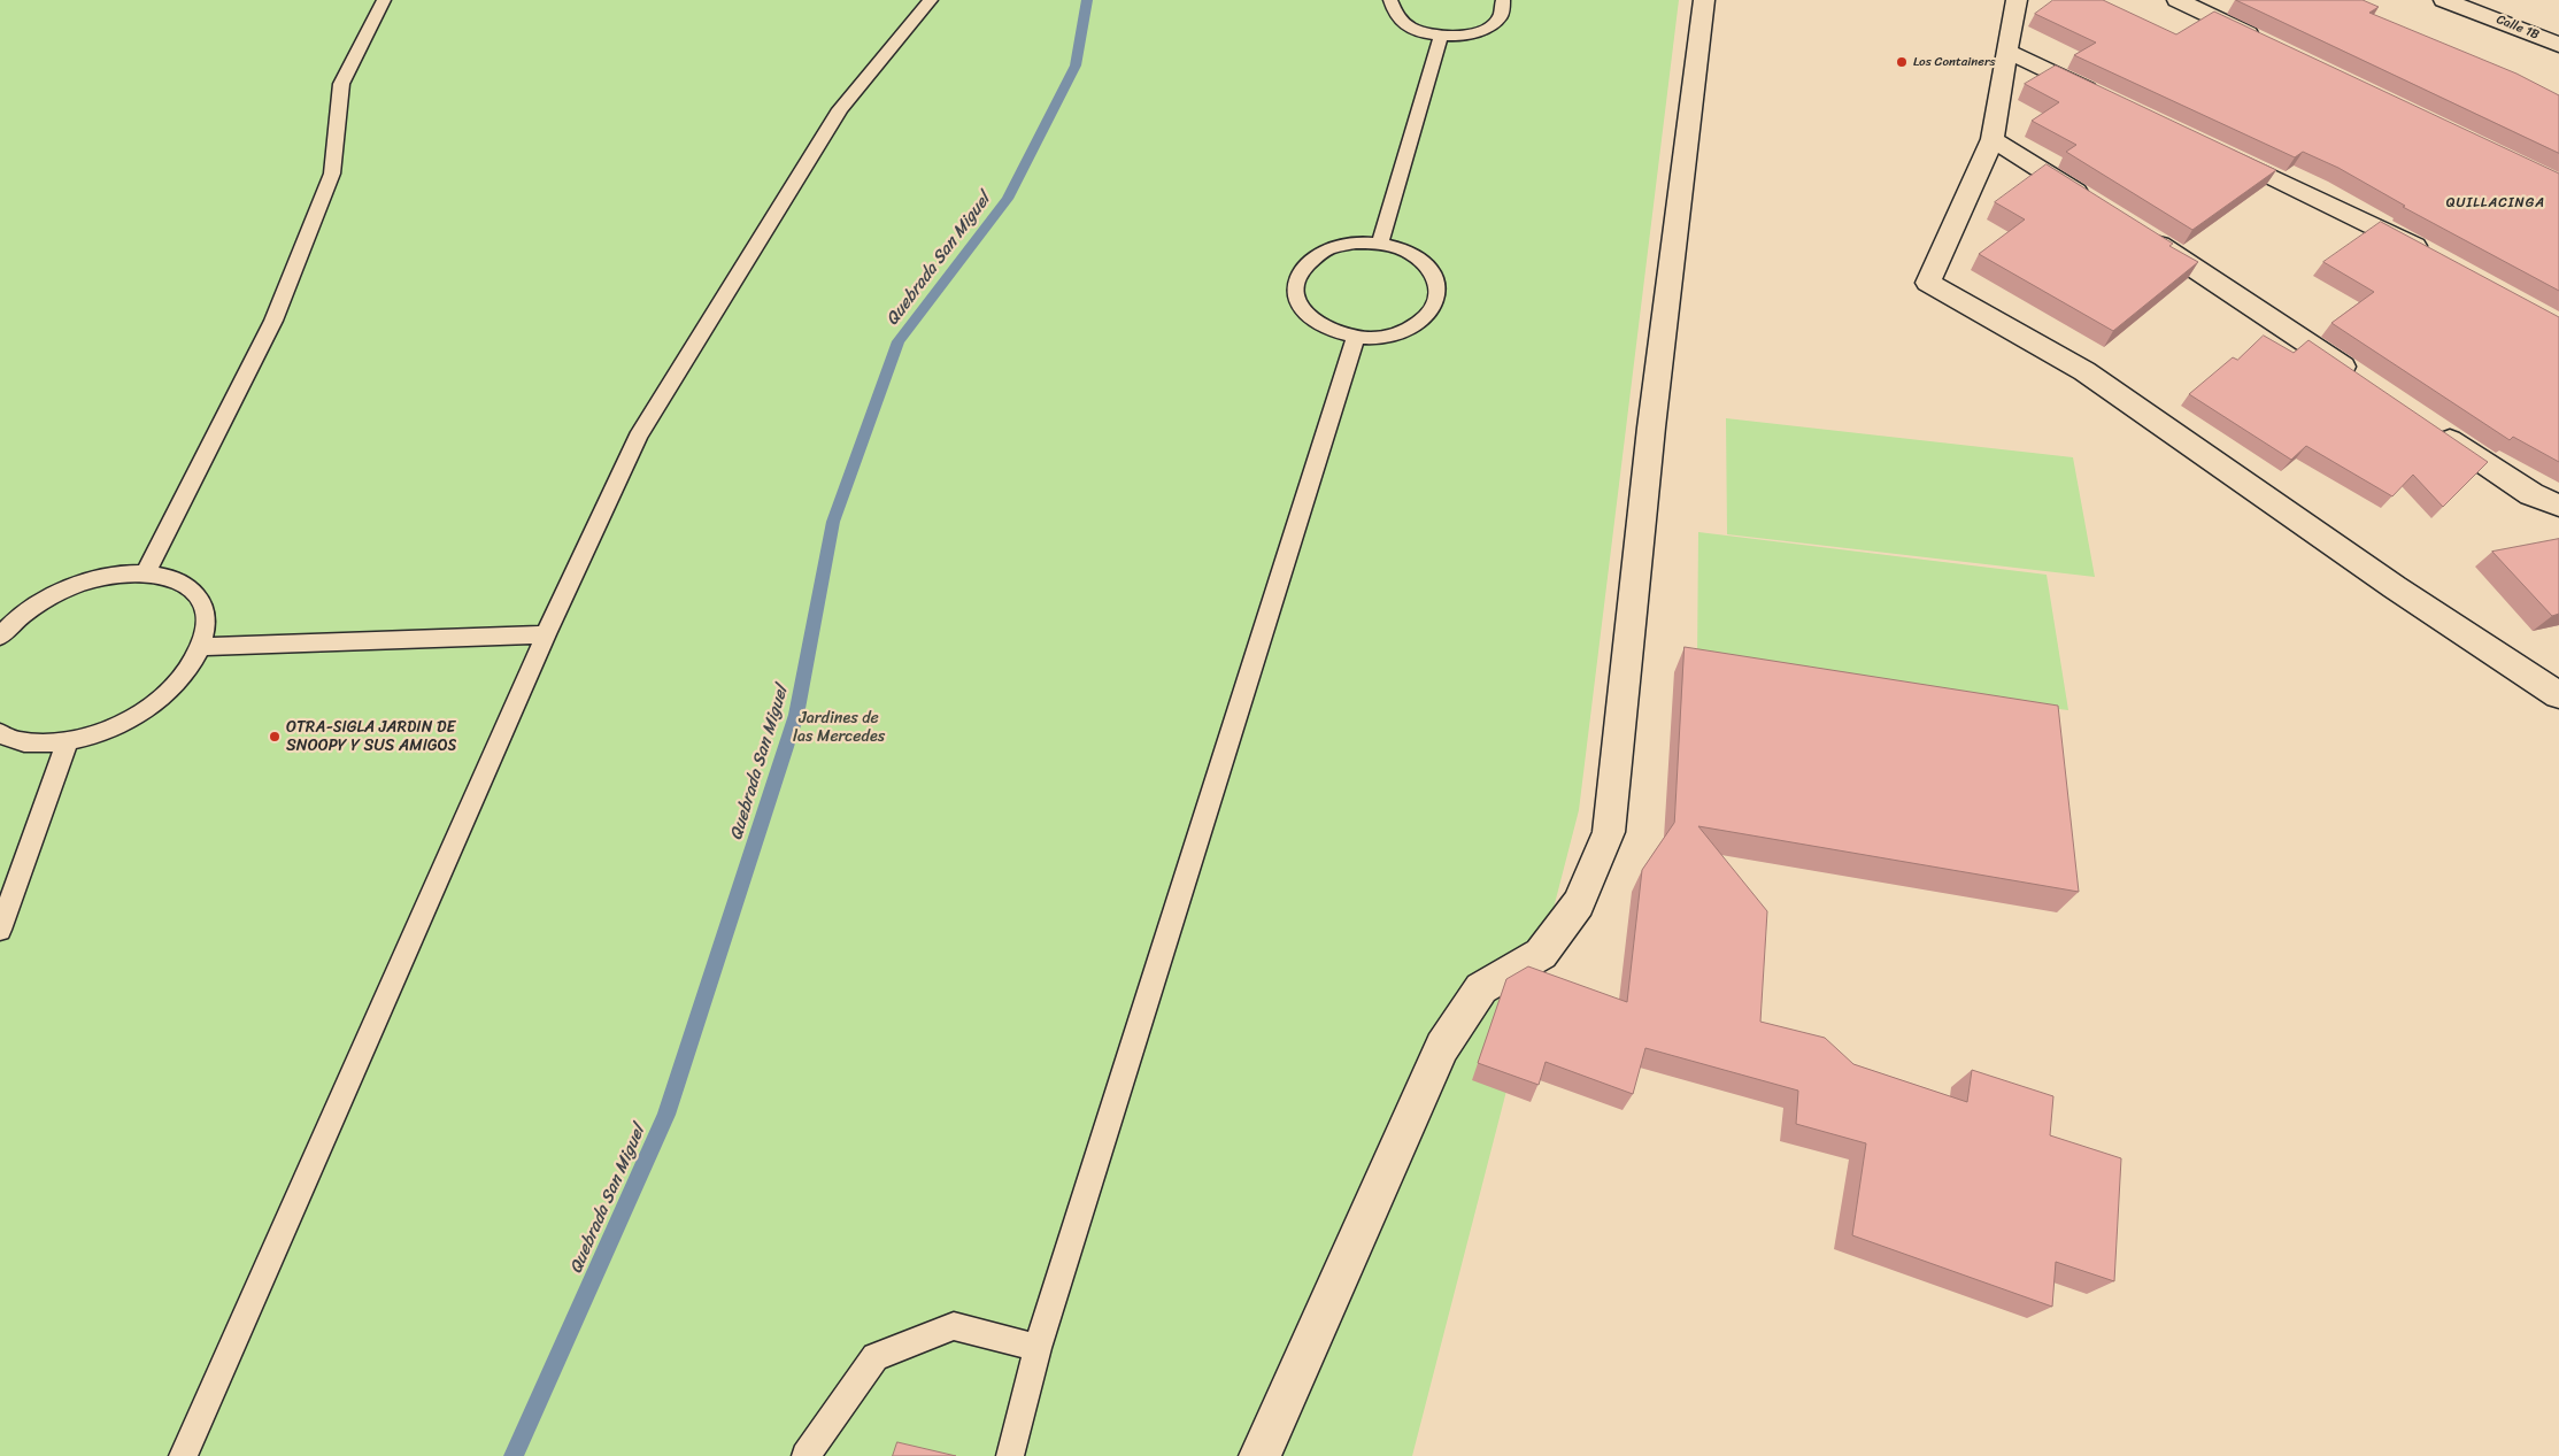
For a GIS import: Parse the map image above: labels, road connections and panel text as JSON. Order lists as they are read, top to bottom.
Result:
{
  "streets": {
    "street": ["Calle 1B"]
  },
  "districts": ["QUILLACINGA"],
  "water": ["Quebrada San Miguel"],
  "parks": ["Jardines de las Mercedes"],
  "places": ["Los Containers", "OTRA-SIGLA JARDIN DE SNOOPY Y SUS AMIGOS"]
}
